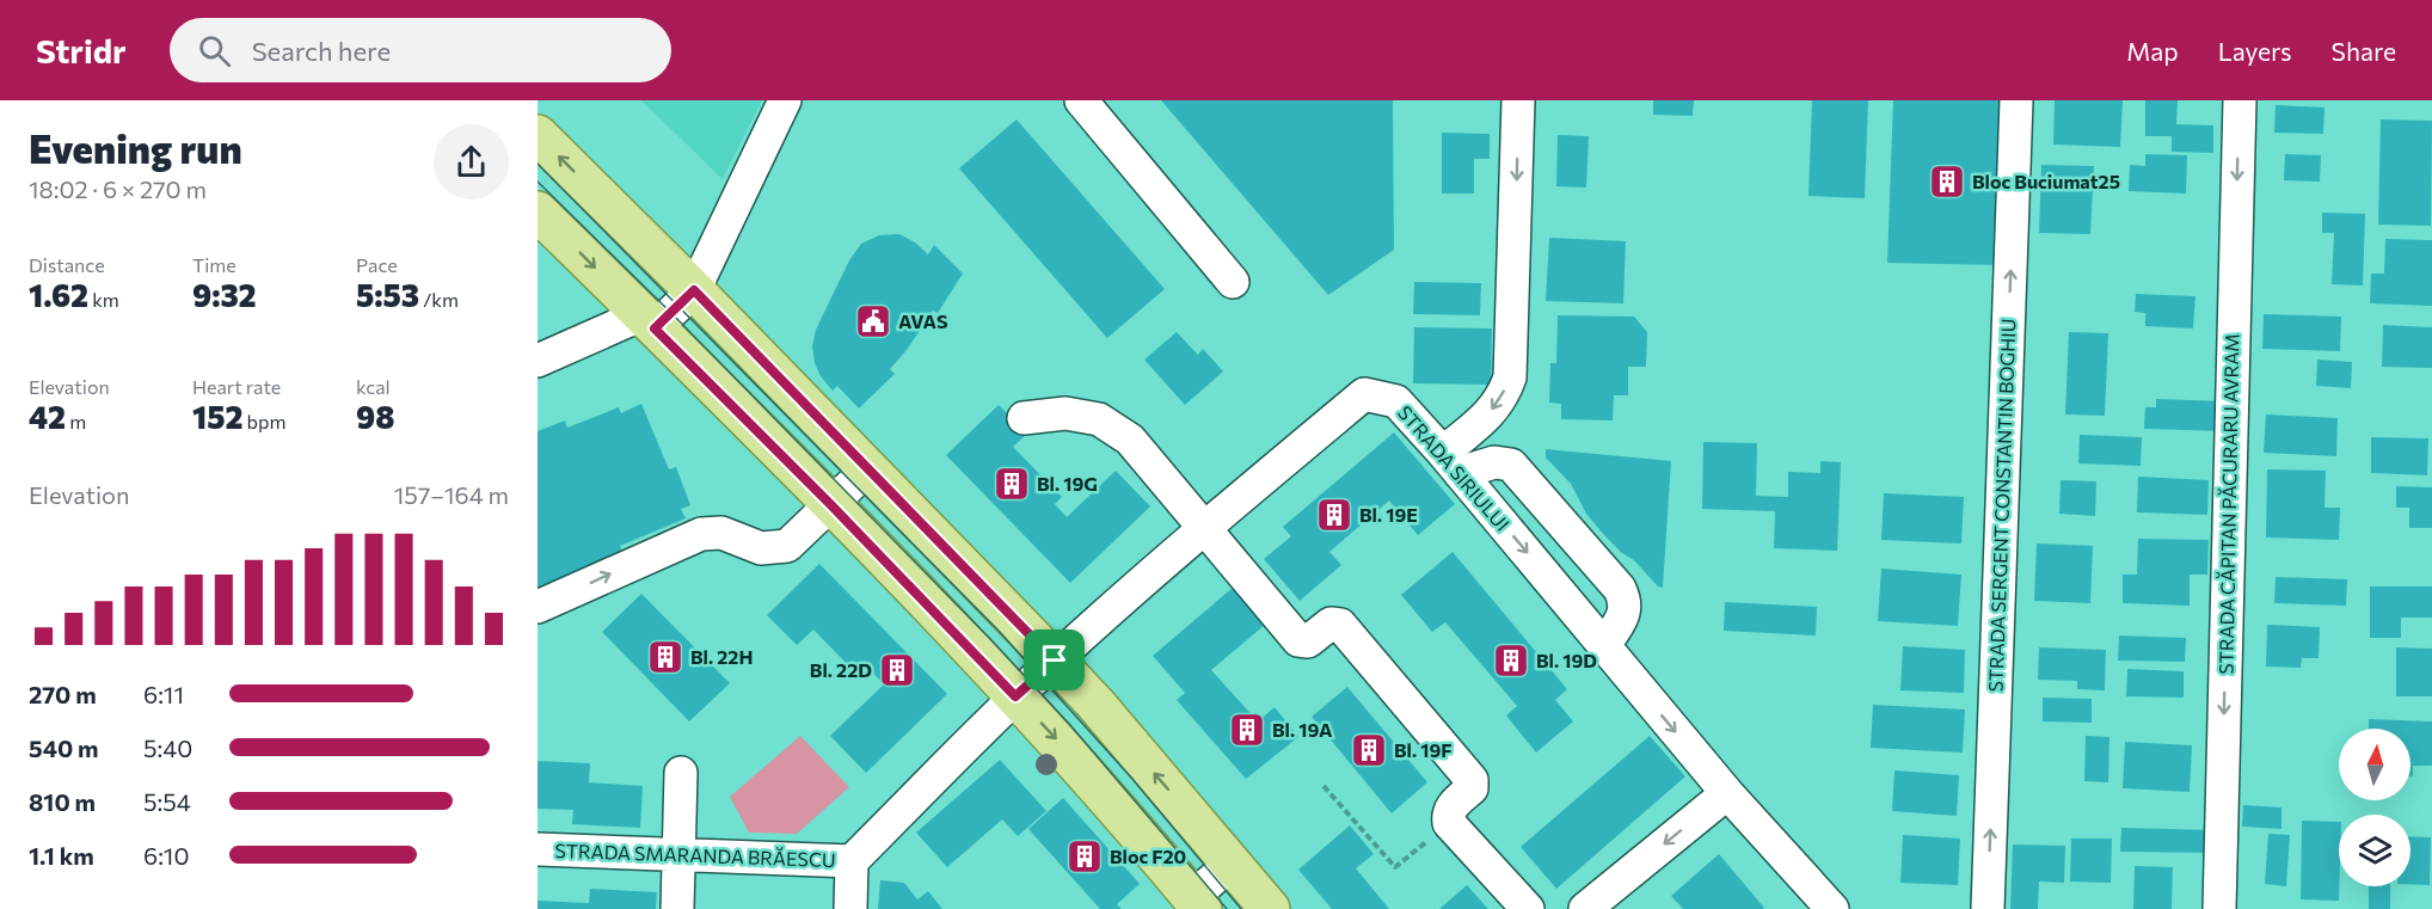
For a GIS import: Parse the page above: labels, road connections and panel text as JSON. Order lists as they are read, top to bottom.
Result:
{
  "streets": {
    "street": [
      "STRADA SIRIULUI",
      "STRADA CĂPITAN PĂCURARU AVRAM",
      "STRADA SERGENT CONSTANTIN BOGHIU",
      "STRADA SMARANDA BRĂESCU"
    ]
  },
  "crossings": [
    ["STRADA SIRIULUI", "STRADA SMARANDA BRĂESCU"]
  ],
  "one_way": ["STRADA SIRIULUI", "STRADA CĂPITAN PĂCURARU AVRAM", "STRADA SERGENT CONSTANTIN BOGHIU"],
  "places": {
    "building": [
      "Bloc Buciumat25",
      "Bl. 19G",
      "Bl. 19E",
      "Bl. 22H",
      "Bl. 19D",
      "Bl. 22D",
      "Bl. 19A",
      "Bl. 19F",
      "Bloc F20"
    ],
    "public building": ["AVAS"]
  },
  "north": "top",
  "page": {
    "header": "Stridr",
    "search": "Search here",
    "nav": ["Map", "Layers", "Share"],
    "heading": ["Evening run", "18:02 · 6 × 270 m"],
    "stats": [
      ["Distance", "1.62 km"],
      ["Time", "9:32"],
      ["Pace", "5:53 /km"],
      ["Elevation", "42 m"],
      ["Heart rate", "152 bpm"],
      ["kcal", "98"]
    ],
    "chart": ["Elevation", "157–164 m"],
    "list": [
      {
        "name": "270 m",
        "note": "6:11"
      },
      {
        "name": "540 m",
        "note": "5:40"
      },
      {
        "name": "810 m",
        "note": "5:54"
      },
      {
        "name": "1.1 km",
        "note": "6:10"
      }
    ]
  }
}
